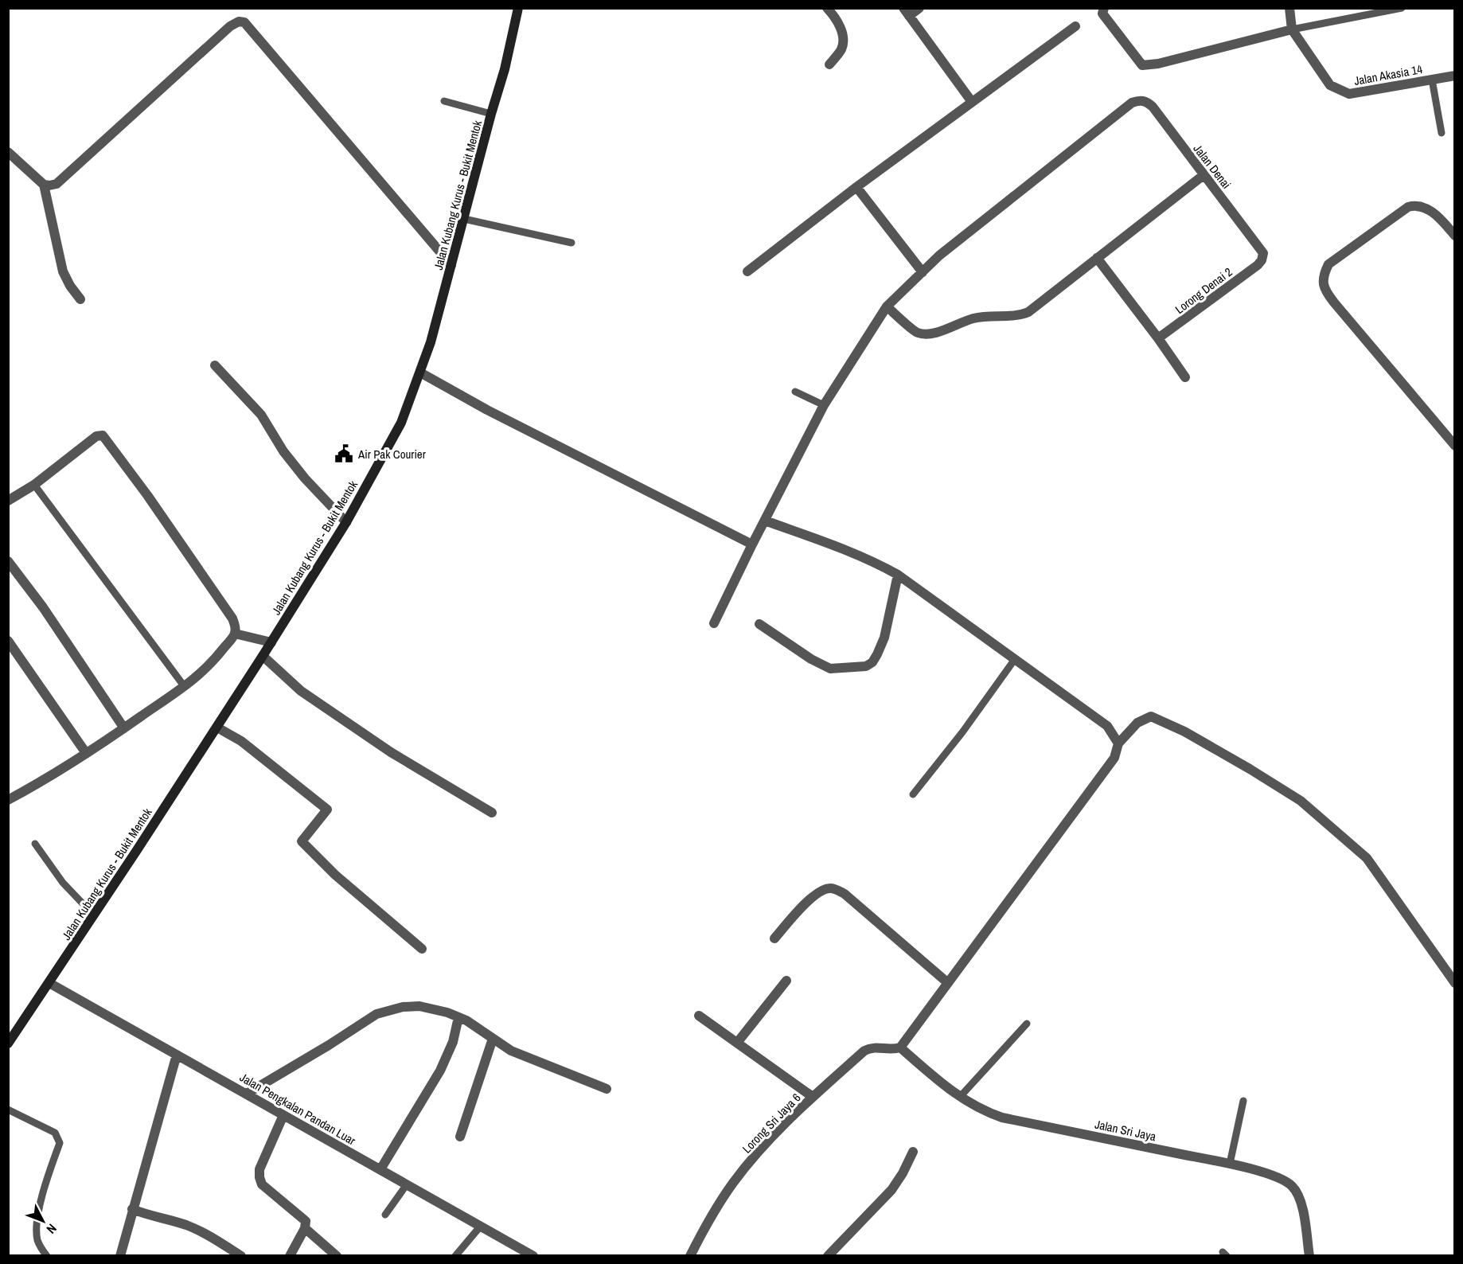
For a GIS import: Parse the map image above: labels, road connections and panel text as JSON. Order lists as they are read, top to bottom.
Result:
{
  "streets": {
    "main road": ["Jalan Kubang Kurus - Bukit Mentok"],
    "street": [
      "Jalan Akasia 14",
      "Jalan Denai",
      "Lorong Denai 2",
      "Jalan Pengkalan Pandan Luar",
      "Lorong Sri Jaya 6",
      "Jalan Sri Jaya"
    ]
  },
  "crossings": [
    ["Jalan Denai", "Lorong Denai 2"],
    ["Jalan Kubang Kurus - Bukit Mentok", "Jalan Pengkalan Pandan Luar"],
    ["Lorong Sri Jaya 6", "Jalan Sri Jaya"]
  ],
  "places": {
    "public building": ["Air Pak Courier"]
  },
  "north": "bottom right"
}
